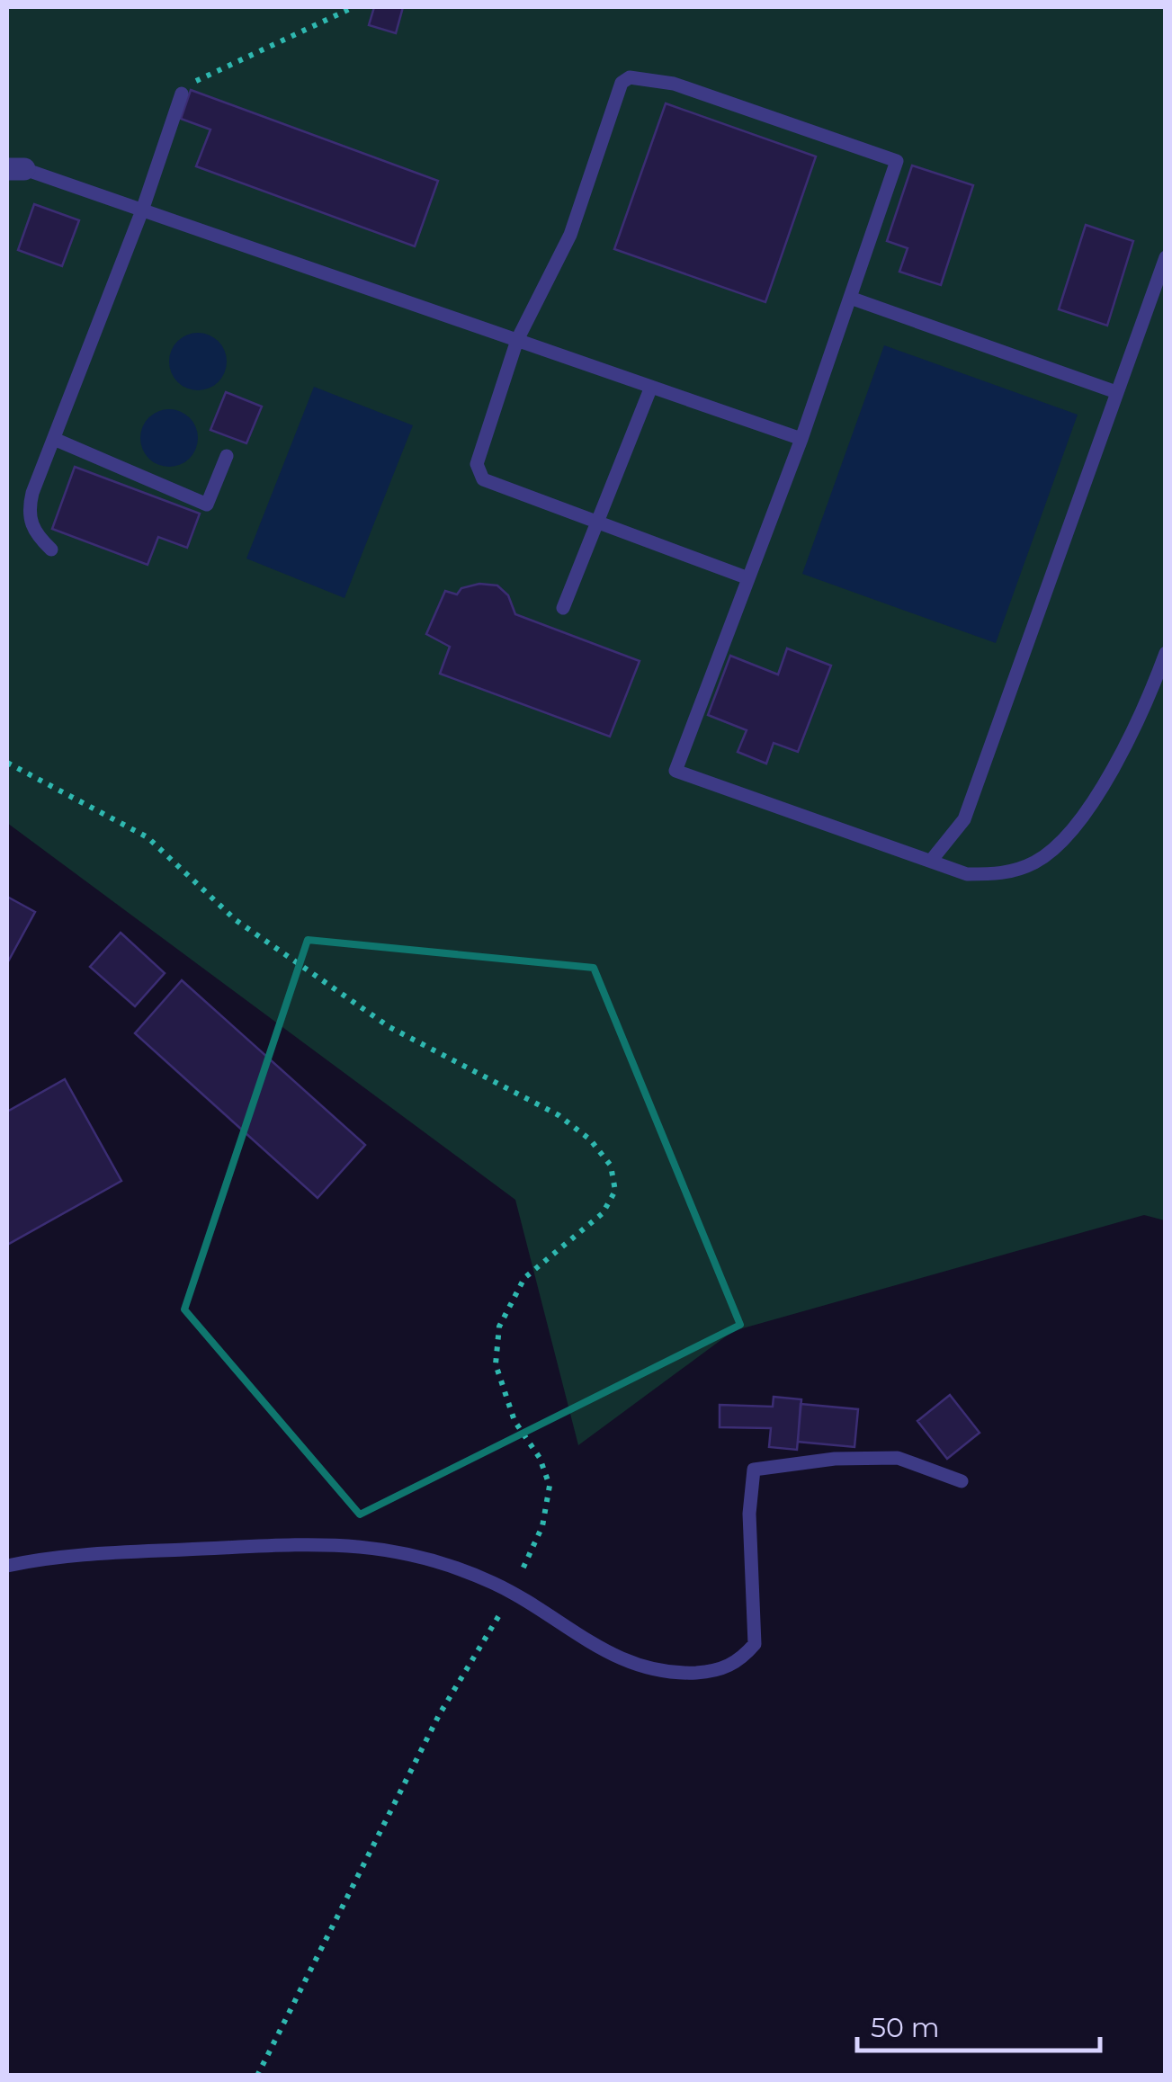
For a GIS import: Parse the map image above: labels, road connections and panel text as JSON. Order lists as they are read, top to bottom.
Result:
{
  "scale_bar": "50 m"
}
